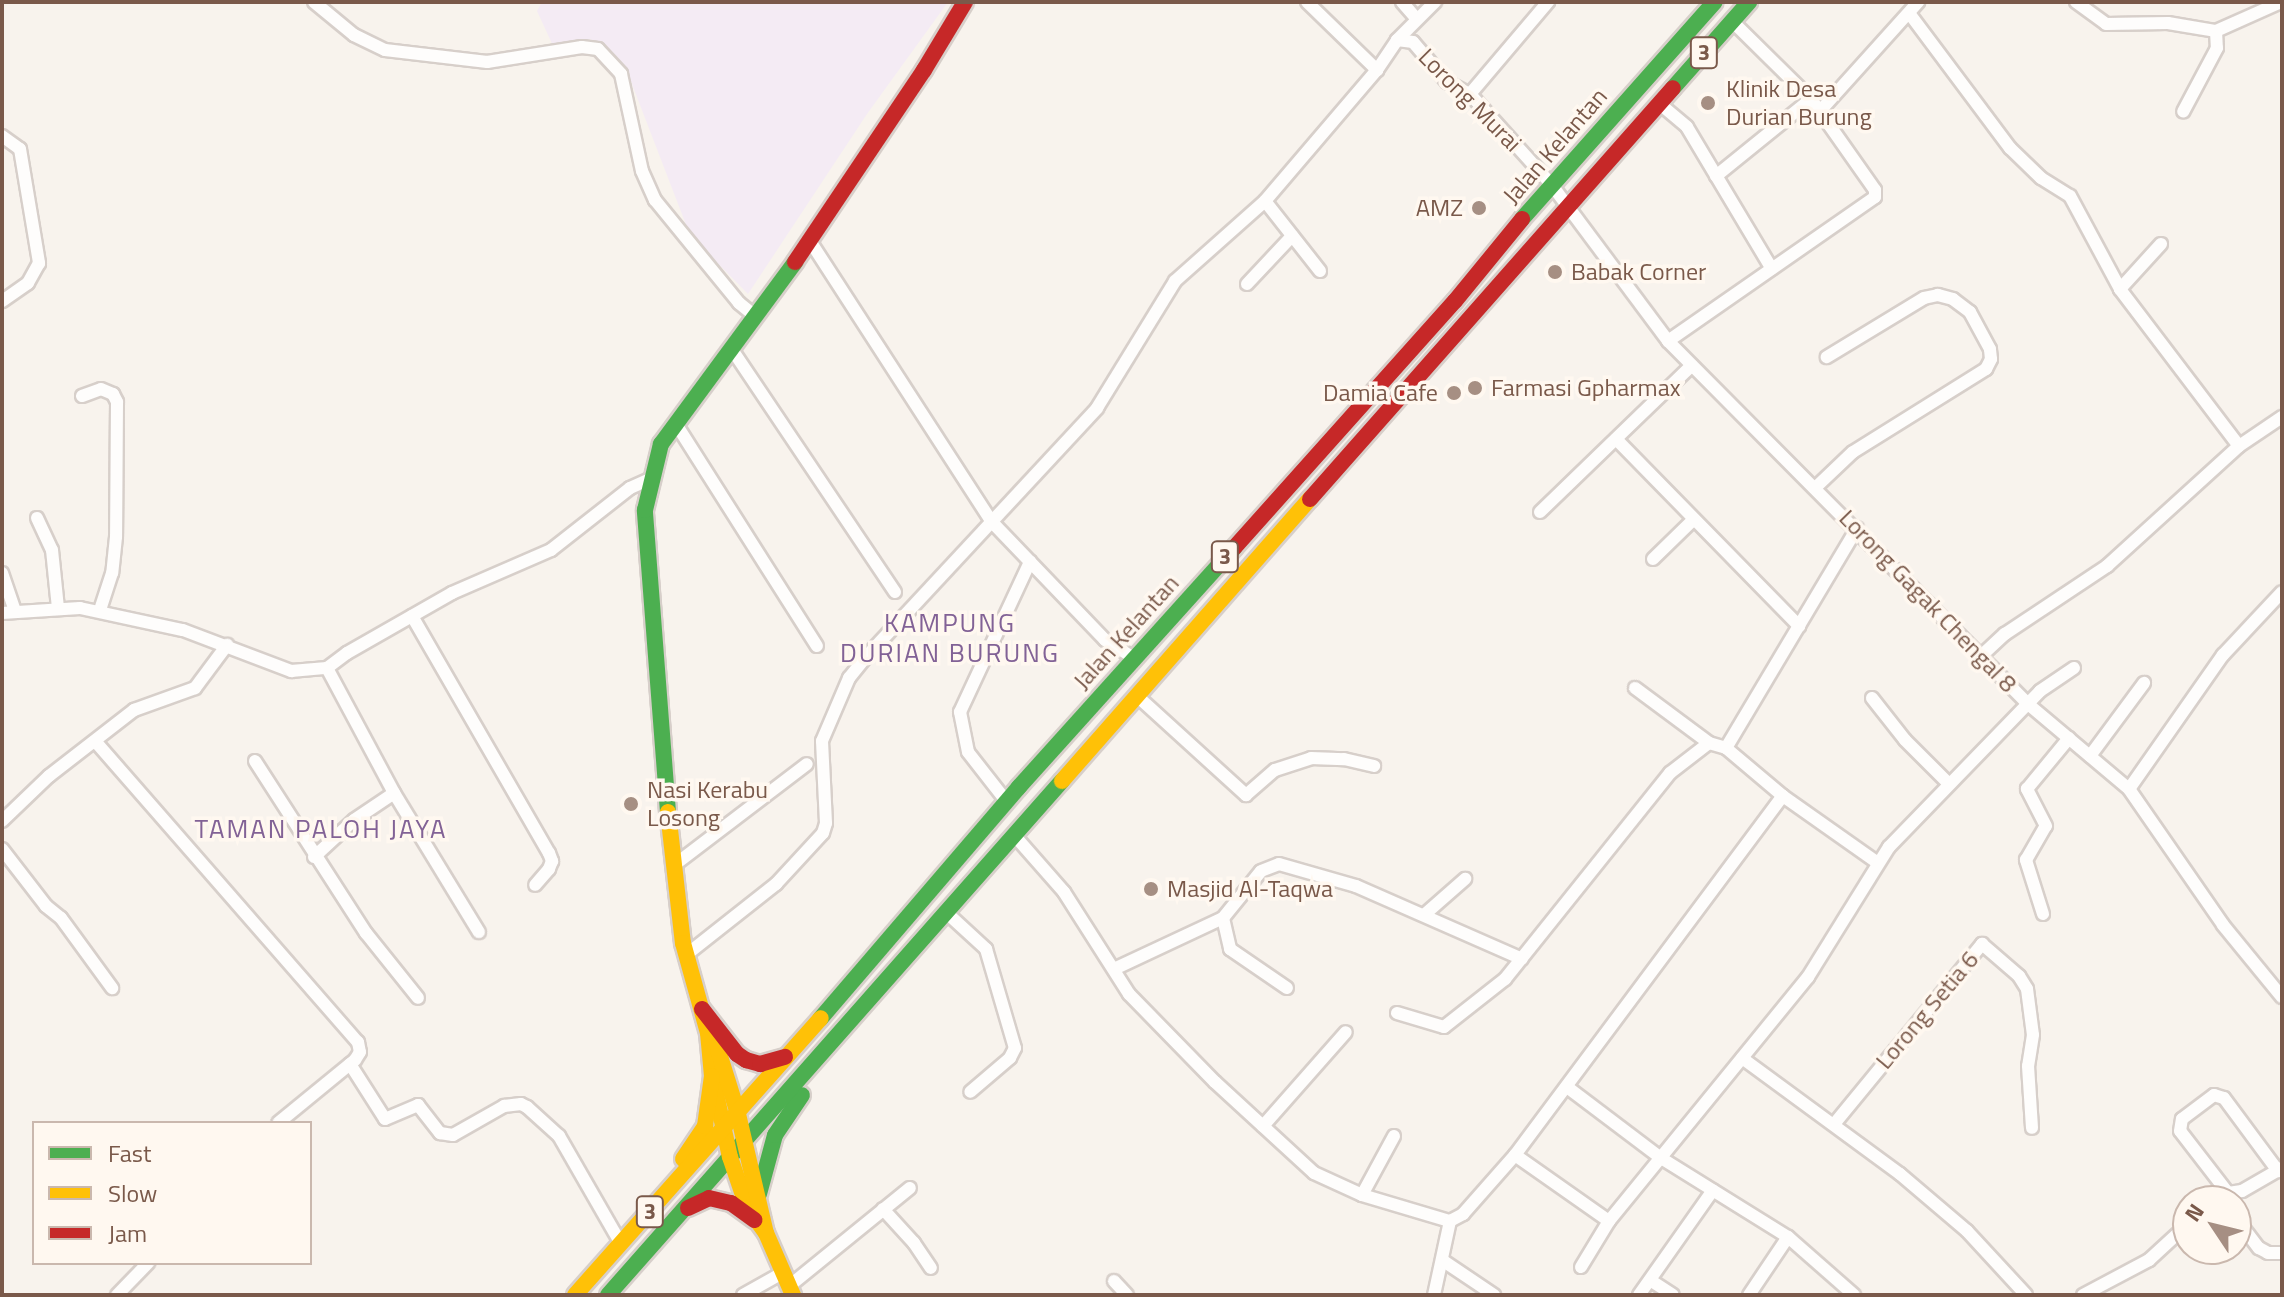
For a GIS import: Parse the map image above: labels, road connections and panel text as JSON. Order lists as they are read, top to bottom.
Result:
{
  "streets": {
    "main road": ["3", "Jalan Kelantan"],
    "street": ["Lorong Murai", "Lorong Gagak Chengal 8", "Lorong Setia 6"]
  },
  "crossings": [
    ["Lorong Murai", "Jalan Kelantan"],
    ["Lorong Murai", "Lorong Gagak Chengal 8"],
    ["Jalan Kelantan", "Lorong Gagak Chengal 8"]
  ],
  "districts": ["KAMPUNG DURIAN BURUNG", "TAMAN PALOH JAYA"],
  "places": [
    "Klinik Desa Durian Burung",
    "AMZ",
    "Babak Corner",
    "Farmasi Gpharmax",
    "Damia Cafe",
    "Nasi Kerabu Losong",
    "Masjid Al-Taqwa"
  ],
  "legend": ["Fast", "Slow", "Jam"],
  "north": "top left"
}
